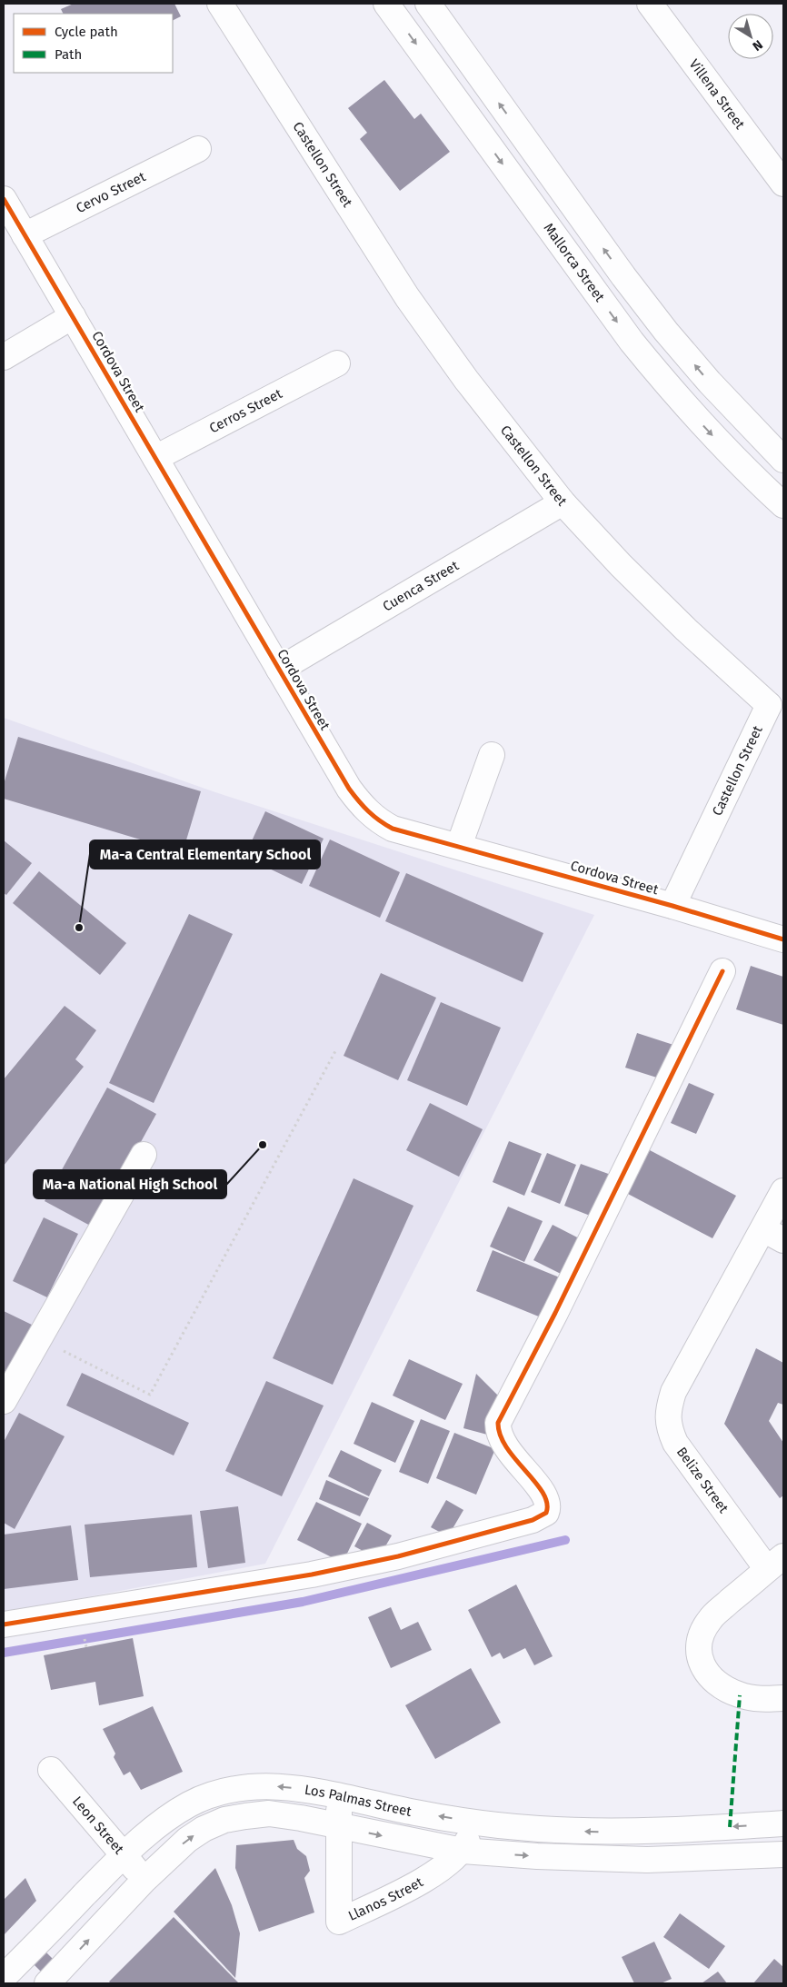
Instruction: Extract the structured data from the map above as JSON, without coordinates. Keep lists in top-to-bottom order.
{
  "streets": {
    "street": [
      "Villena Street",
      "Castellon Street",
      "Cervo Street",
      "Mallorca Street",
      "Cordova Street",
      "Cerros Street",
      "Cuenca Street",
      "Belize Street",
      "Los Palmas Street",
      "Leon Street",
      "Llanos Street"
    ]
  },
  "crossings": [
    ["Castellon Street", "Cordova Street"],
    ["Castellon Street", "Cuenca Street"],
    ["Cervo Street", "Cordova Street"],
    ["Cordova Street", "Cerros Street"],
    ["Cordova Street", "Cuenca Street"],
    ["Los Palmas Street", "Leon Street"],
    ["Los Palmas Street", "Llanos Street"]
  ],
  "places": ["Ma-a Central Elementary School", "Ma-a National High School"],
  "legend": ["Cycle path", "Path"],
  "north": "bottom right"
}
